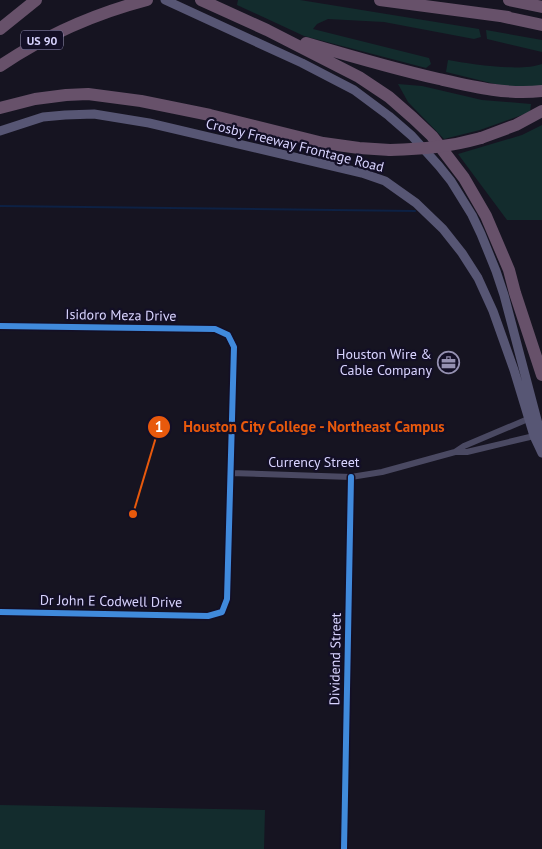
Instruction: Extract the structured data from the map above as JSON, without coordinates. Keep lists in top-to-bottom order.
{
  "streets": {
    "highway": ["US 90"],
    "main road": ["Crosby Freeway Frontage Road"],
    "street": [
      "Isidoro Meza Drive",
      "Currency Street",
      "Dr John E Codwell Drive",
      "Dividend Street"
    ]
  },
  "crossings": [
    ["Crosby Freeway Frontage Road", "Currency Street"],
    ["Isidoro Meza Drive", "Currency Street"],
    ["Isidoro Meza Drive", "Dr John E Codwell Drive"],
    ["Currency Street", "Dr John E Codwell Drive"],
    ["Currency Street", "Dividend Street"]
  ],
  "places": {
    "office": ["Houston Wire & Cable Company"],
    "other": ["Houston City College - Northeast Campus"]
  }
}
